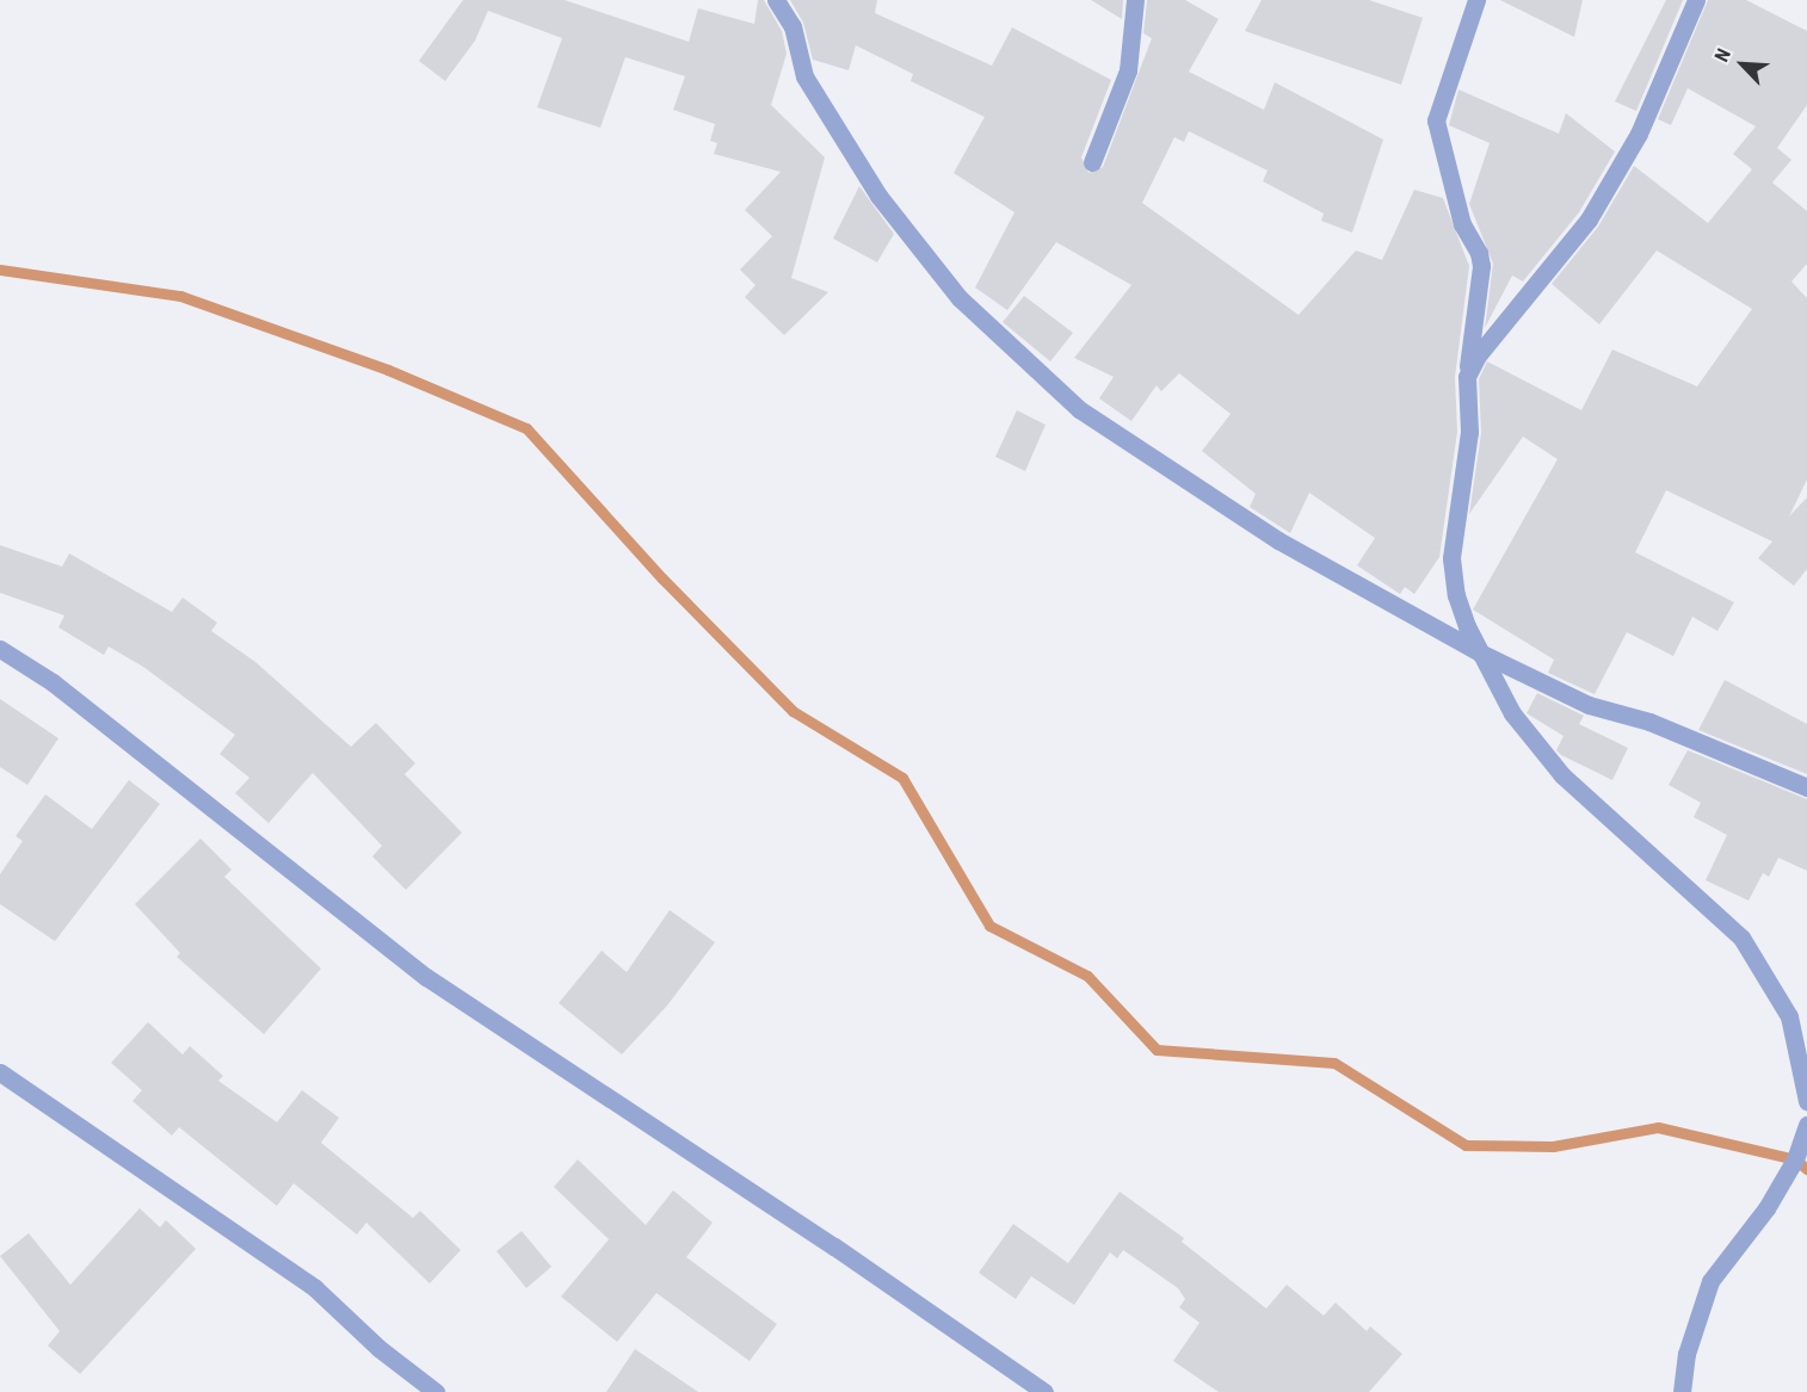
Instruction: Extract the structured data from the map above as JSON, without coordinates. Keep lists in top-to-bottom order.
{
  "north": "top left"
}
